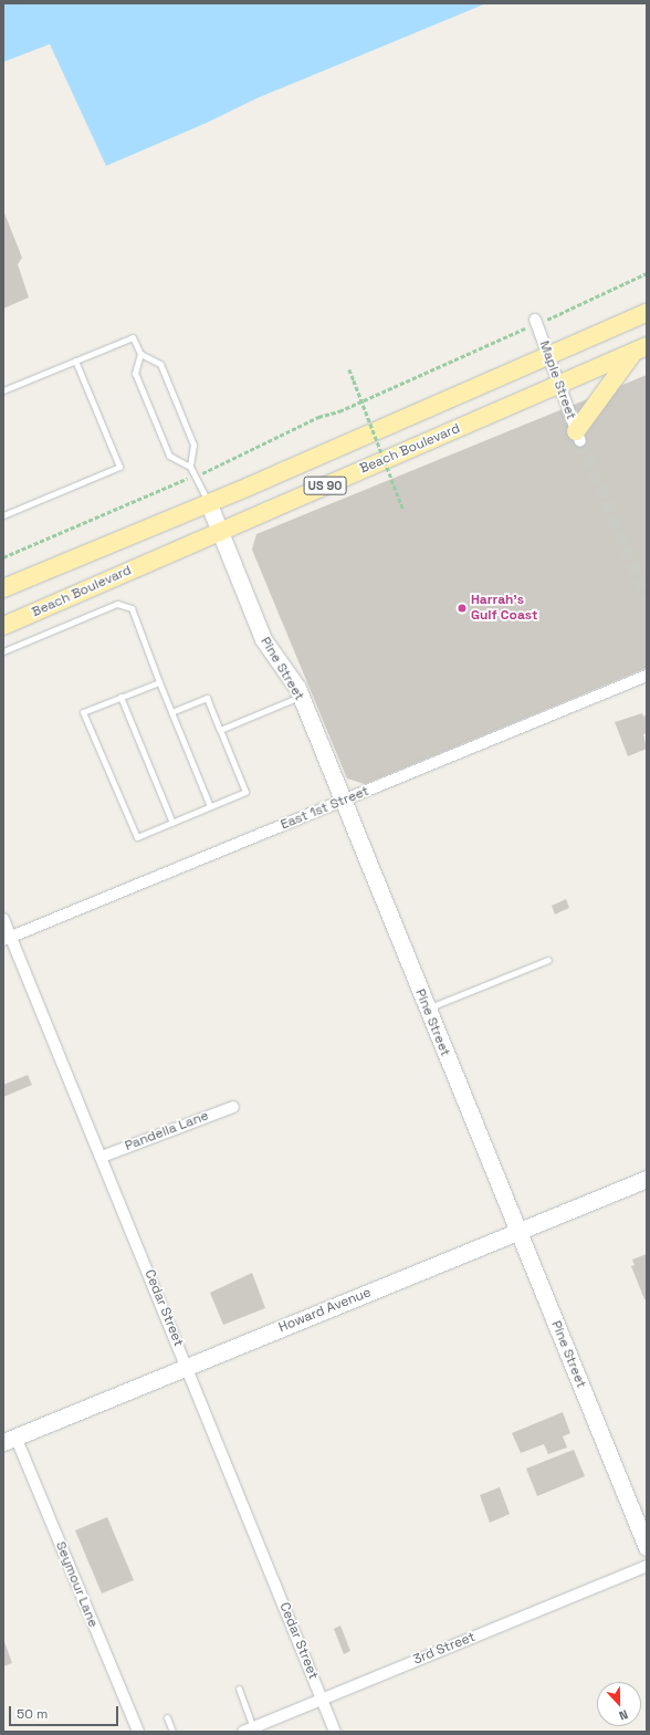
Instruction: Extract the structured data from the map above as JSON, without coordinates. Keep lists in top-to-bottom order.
{
  "streets": {
    "main road": ["Beach Boulevard", "US 90"],
    "street": [
      "Maple Street",
      "Pine Street",
      "East 1st Street",
      "Pandella Lane",
      "Cedar Street",
      "Howard Avenue",
      "Seymour Lane",
      "3rd Street"
    ]
  },
  "crossings": [
    ["Maple Street", "Beach Boulevard"],
    ["Maple Street", "US 90"],
    ["Beach Boulevard", "Pine Street"],
    ["US 90", "Pine Street"],
    ["Pine Street", "East 1st Street"],
    ["Pine Street", "Howard Avenue"],
    ["East 1st Street", "Cedar Street"],
    ["Pandella Lane", "Cedar Street"],
    ["Cedar Street", "Howard Avenue"],
    ["Cedar Street", "3rd Street"],
    ["Howard Avenue", "Seymour Lane"]
  ],
  "places": ["Harrah's Gulf Coast"],
  "scale_bar": "50 m",
  "north": "bottom"
}
